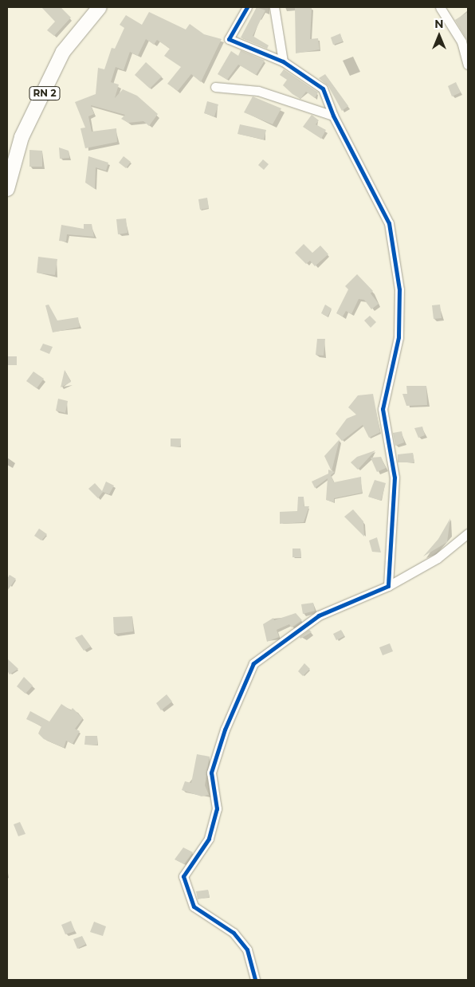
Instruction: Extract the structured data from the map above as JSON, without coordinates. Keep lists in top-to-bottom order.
{
  "streets": {
    "main road": ["RN 2"]
  },
  "north": "top"
}
